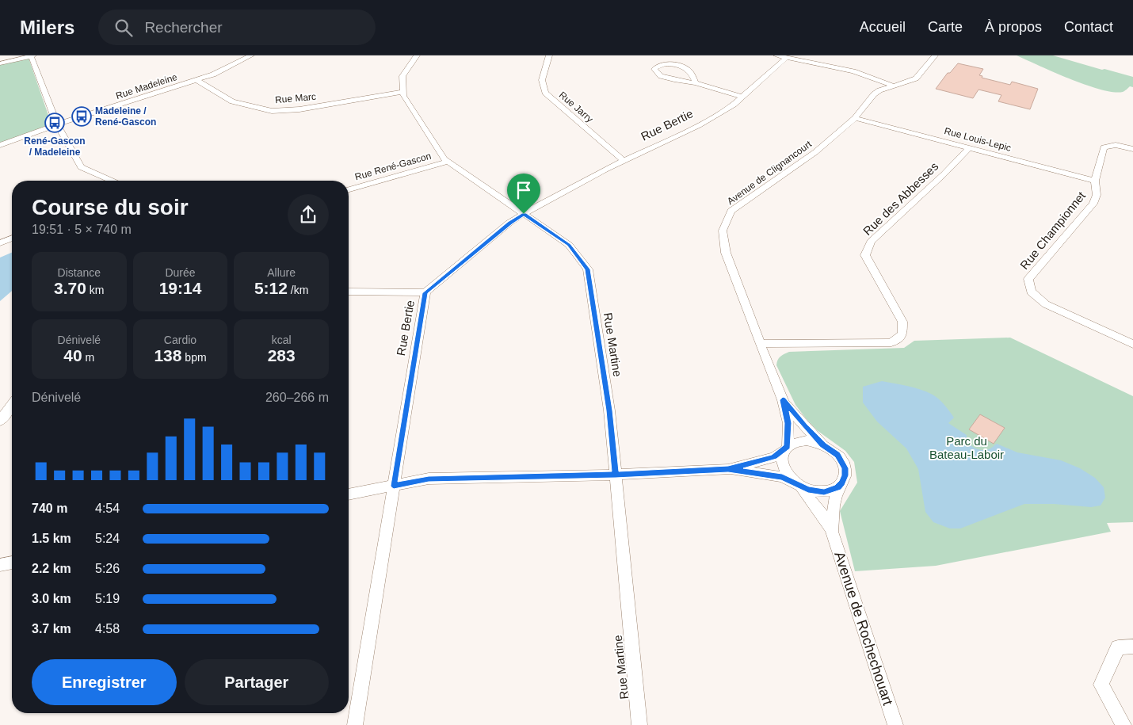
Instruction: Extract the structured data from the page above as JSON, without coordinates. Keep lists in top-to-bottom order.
{
  "streets": {
    "street": [
      "Rue Madeleine",
      "Rue Marc",
      "Rue Jarry",
      "Rue Bertie",
      "Rue Louis-Lepic",
      "Rue René-Gascon",
      "Avenue de Clignancourt",
      "Rue des Abbesses",
      "Rue Championnet",
      "Rue Martine",
      "Avenue de Rochechouart"
    ]
  },
  "crossings": [
    ["Rue Madeleine", "Rue Marc"],
    ["Rue Marc", "Rue Martine"],
    ["Rue Jarry", "Rue Bertie"],
    ["Rue Bertie", "Rue Martine"],
    ["Rue Bertie", "Avenue de Rochechouart"],
    ["Rue Louis-Lepic", "Avenue de Clignancourt"],
    ["Rue Louis-Lepic", "Rue des Abbesses"],
    ["Rue Louis-Lepic", "Rue Championnet"],
    ["Rue René-Gascon", "Rue Martine"],
    ["Avenue de Clignancourt", "Rue des Abbesses"],
    ["Rue Martine", "Avenue de Rochechouart"]
  ],
  "parks": ["Parc du Bateau-Laboir"],
  "places": {
    "bus stop": ["Madeleine / René-Gascon", "René-Gascon / Madeleine"]
  },
  "page": {
    "header": "Milers",
    "search": "Rechercher",
    "nav": [
      "Accueil",
      "Carte",
      "À propos",
      "Contact"
    ],
    "heading": ["Course du soir", "19:51 · 5 × 740 m"],
    "stats": [
      ["Distance", "3.70 km"],
      ["Durée", "19:14"],
      ["Allure", "5:12 /km"],
      ["Dénivelé", "40 m"],
      ["Cardio", "138 bpm"],
      ["kcal", "283"]
    ],
    "chart": ["Dénivelé", "260–266 m"],
    "list": [
      {
        "name": "740 m",
        "note": "4:54"
      },
      {
        "name": "1.5 km",
        "note": "5:24"
      },
      {
        "name": "2.2 km",
        "note": "5:26"
      },
      {
        "name": "3.0 km",
        "note": "5:19"
      },
      {
        "name": "3.7 km",
        "note": "4:58"
      }
    ],
    "buttons": ["Enregistrer", "Partager"]
  }
}
